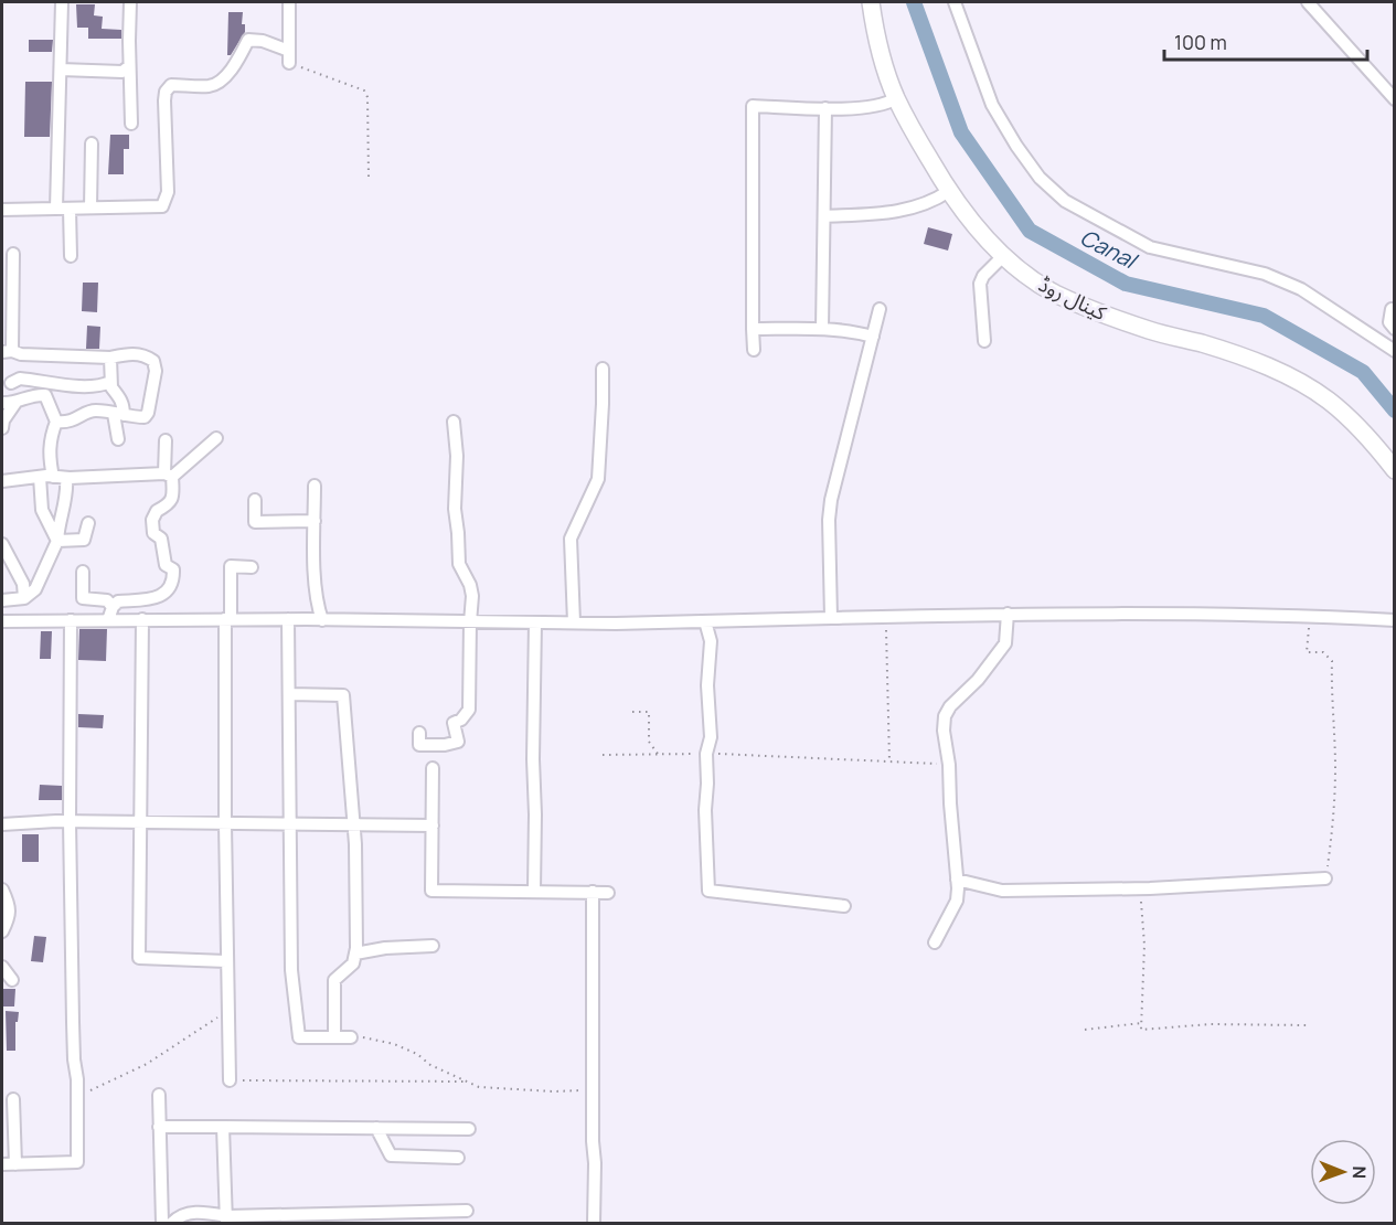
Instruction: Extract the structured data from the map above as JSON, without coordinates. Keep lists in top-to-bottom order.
{
  "streets": {
    "street": ["کینال روڈ"]
  },
  "water": ["Canal"],
  "scale_bar": "100 m",
  "north": "right"
}
